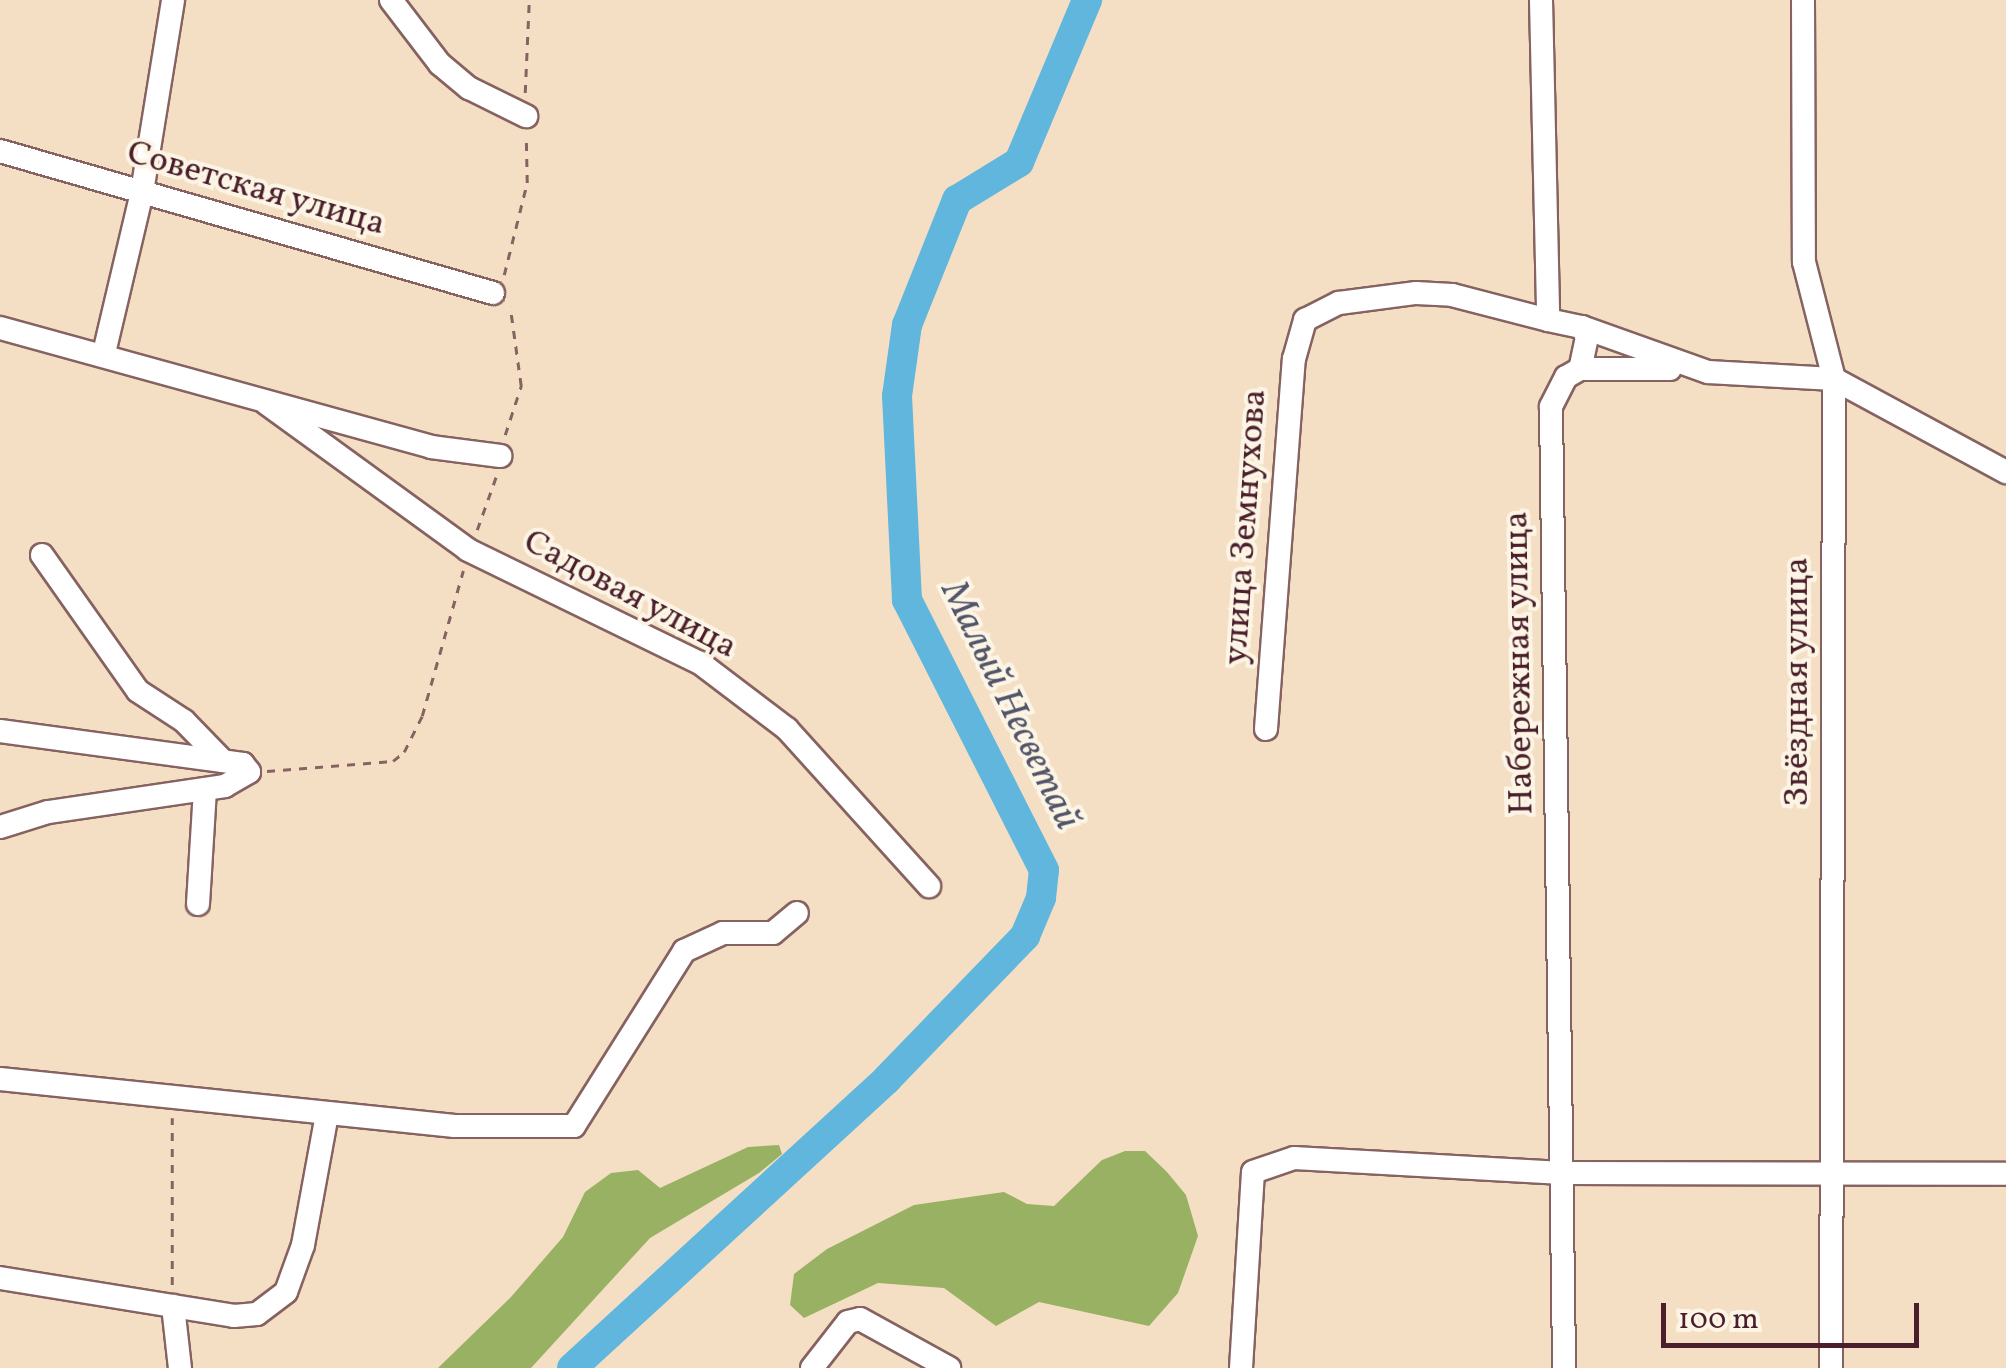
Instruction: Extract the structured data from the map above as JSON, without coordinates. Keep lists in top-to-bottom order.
{
  "streets": {
    "street": [
      "Советская улица",
      "улица Земнухова",
      "Садовая улица",
      "Набережная улица",
      "Звёздная улица"
    ]
  },
  "water": ["Малый Несветай"],
  "scale_bar": "100 m"
}
